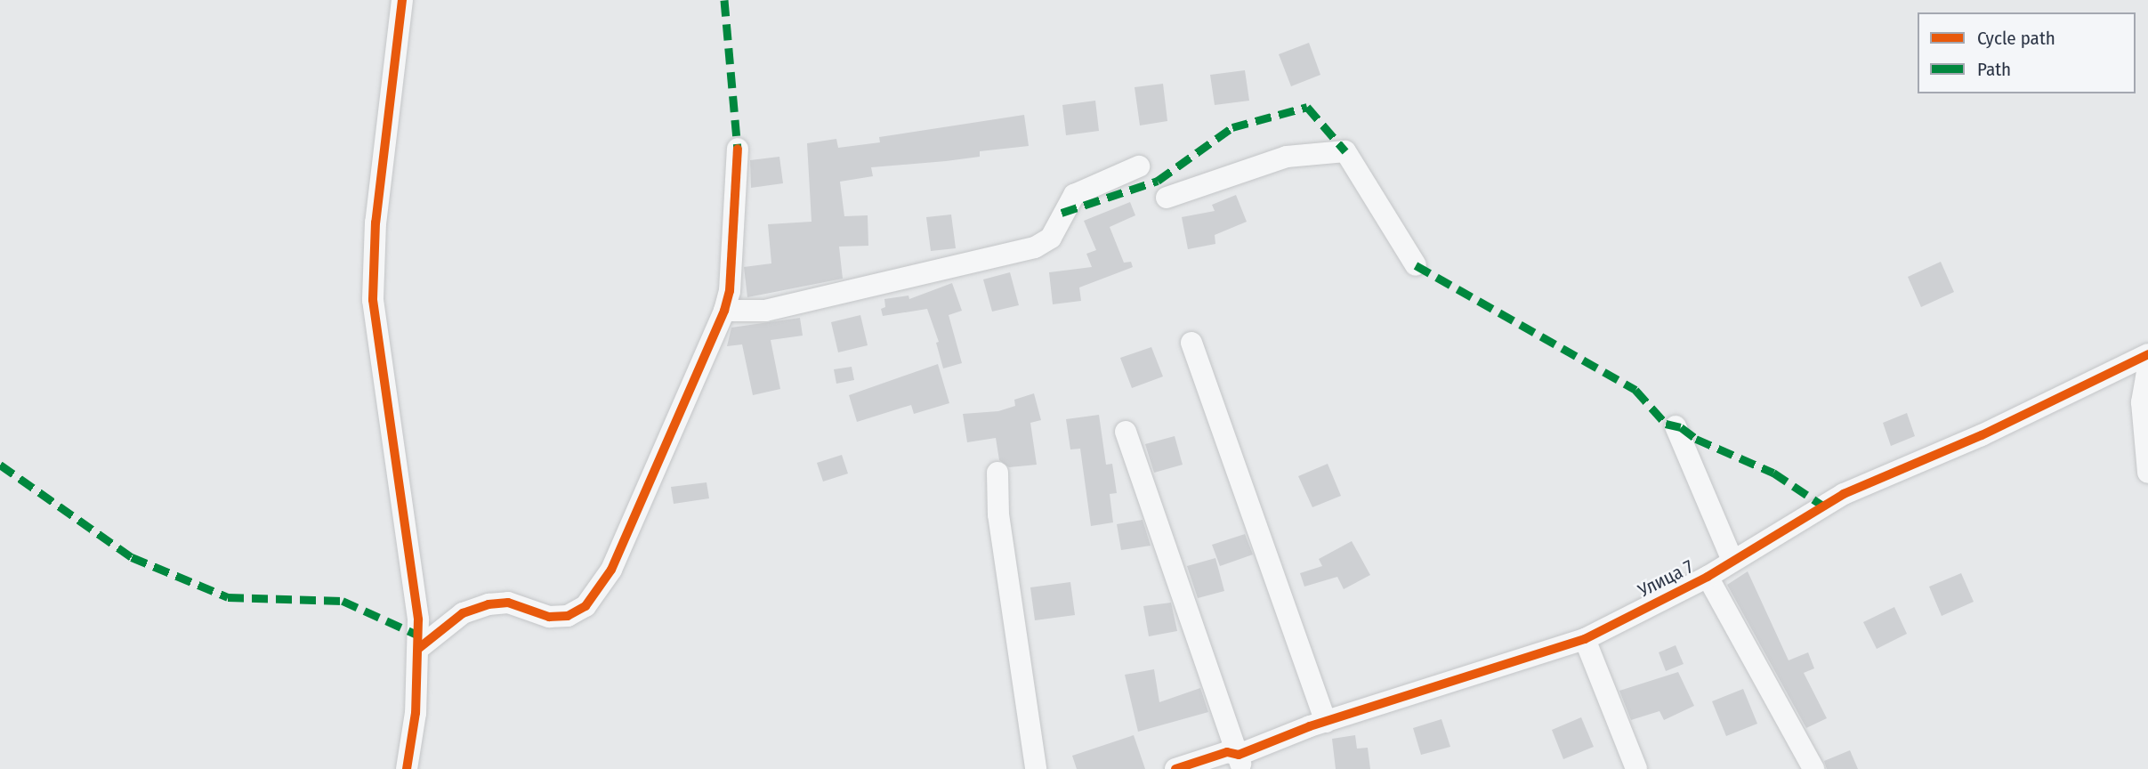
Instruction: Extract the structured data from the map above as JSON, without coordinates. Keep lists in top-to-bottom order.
{
  "streets": {
    "street": ["Улица 7"]
  },
  "legend": ["Cycle path", "Path"]
}
